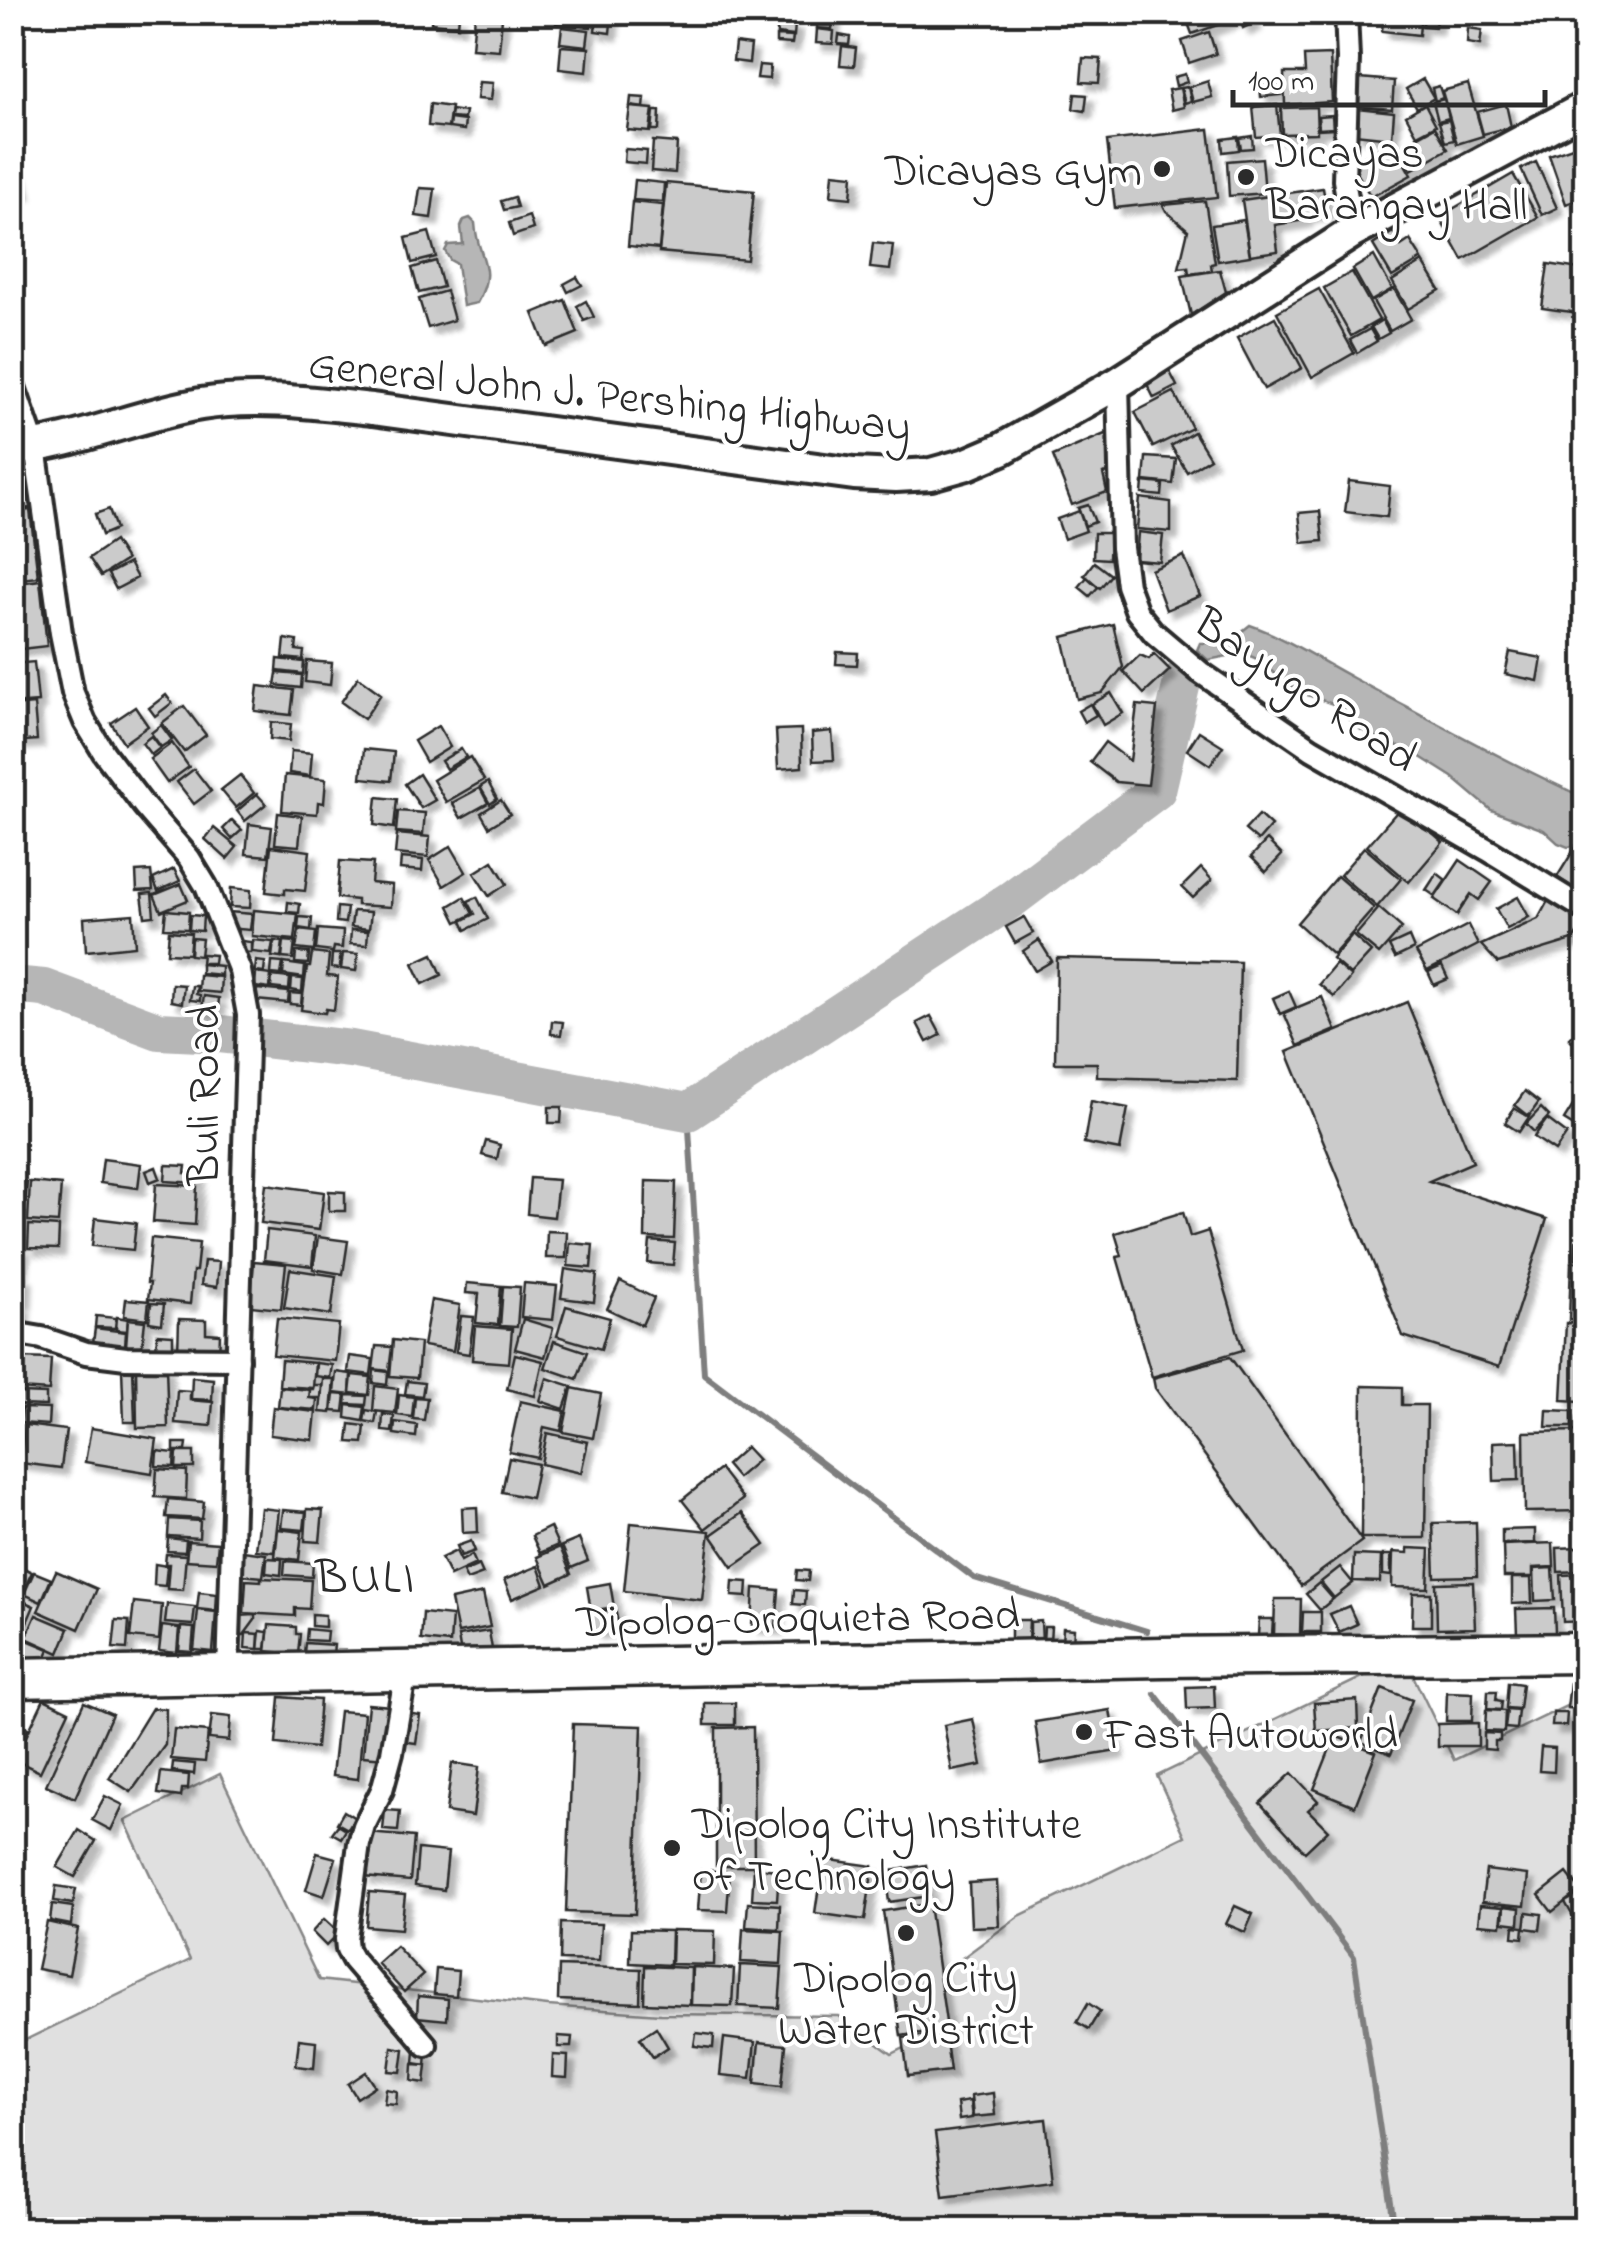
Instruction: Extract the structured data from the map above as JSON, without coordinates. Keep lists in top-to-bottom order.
{
  "streets": {
    "highway": ["Dipolog-Oroquieta Road"],
    "main road": ["General John J. Pershing Highway"],
    "street": ["Bayugo Road", "Buli Road"]
  },
  "crossings": [
    ["General John J. Pershing Highway", "Bayugo Road"],
    ["General John J. Pershing Highway", "Buli Road"],
    ["Buli Road", "Dipolog-Oroquieta Road"]
  ],
  "districts": ["BULI"],
  "places": [
    "Dicayas Gym",
    "Dicayas Barangay Hall",
    "Fast Autoworld",
    "Dipolog City Institute of Technology",
    "Dipolog City Water District"
  ],
  "scale_bar": "100 m"
}
